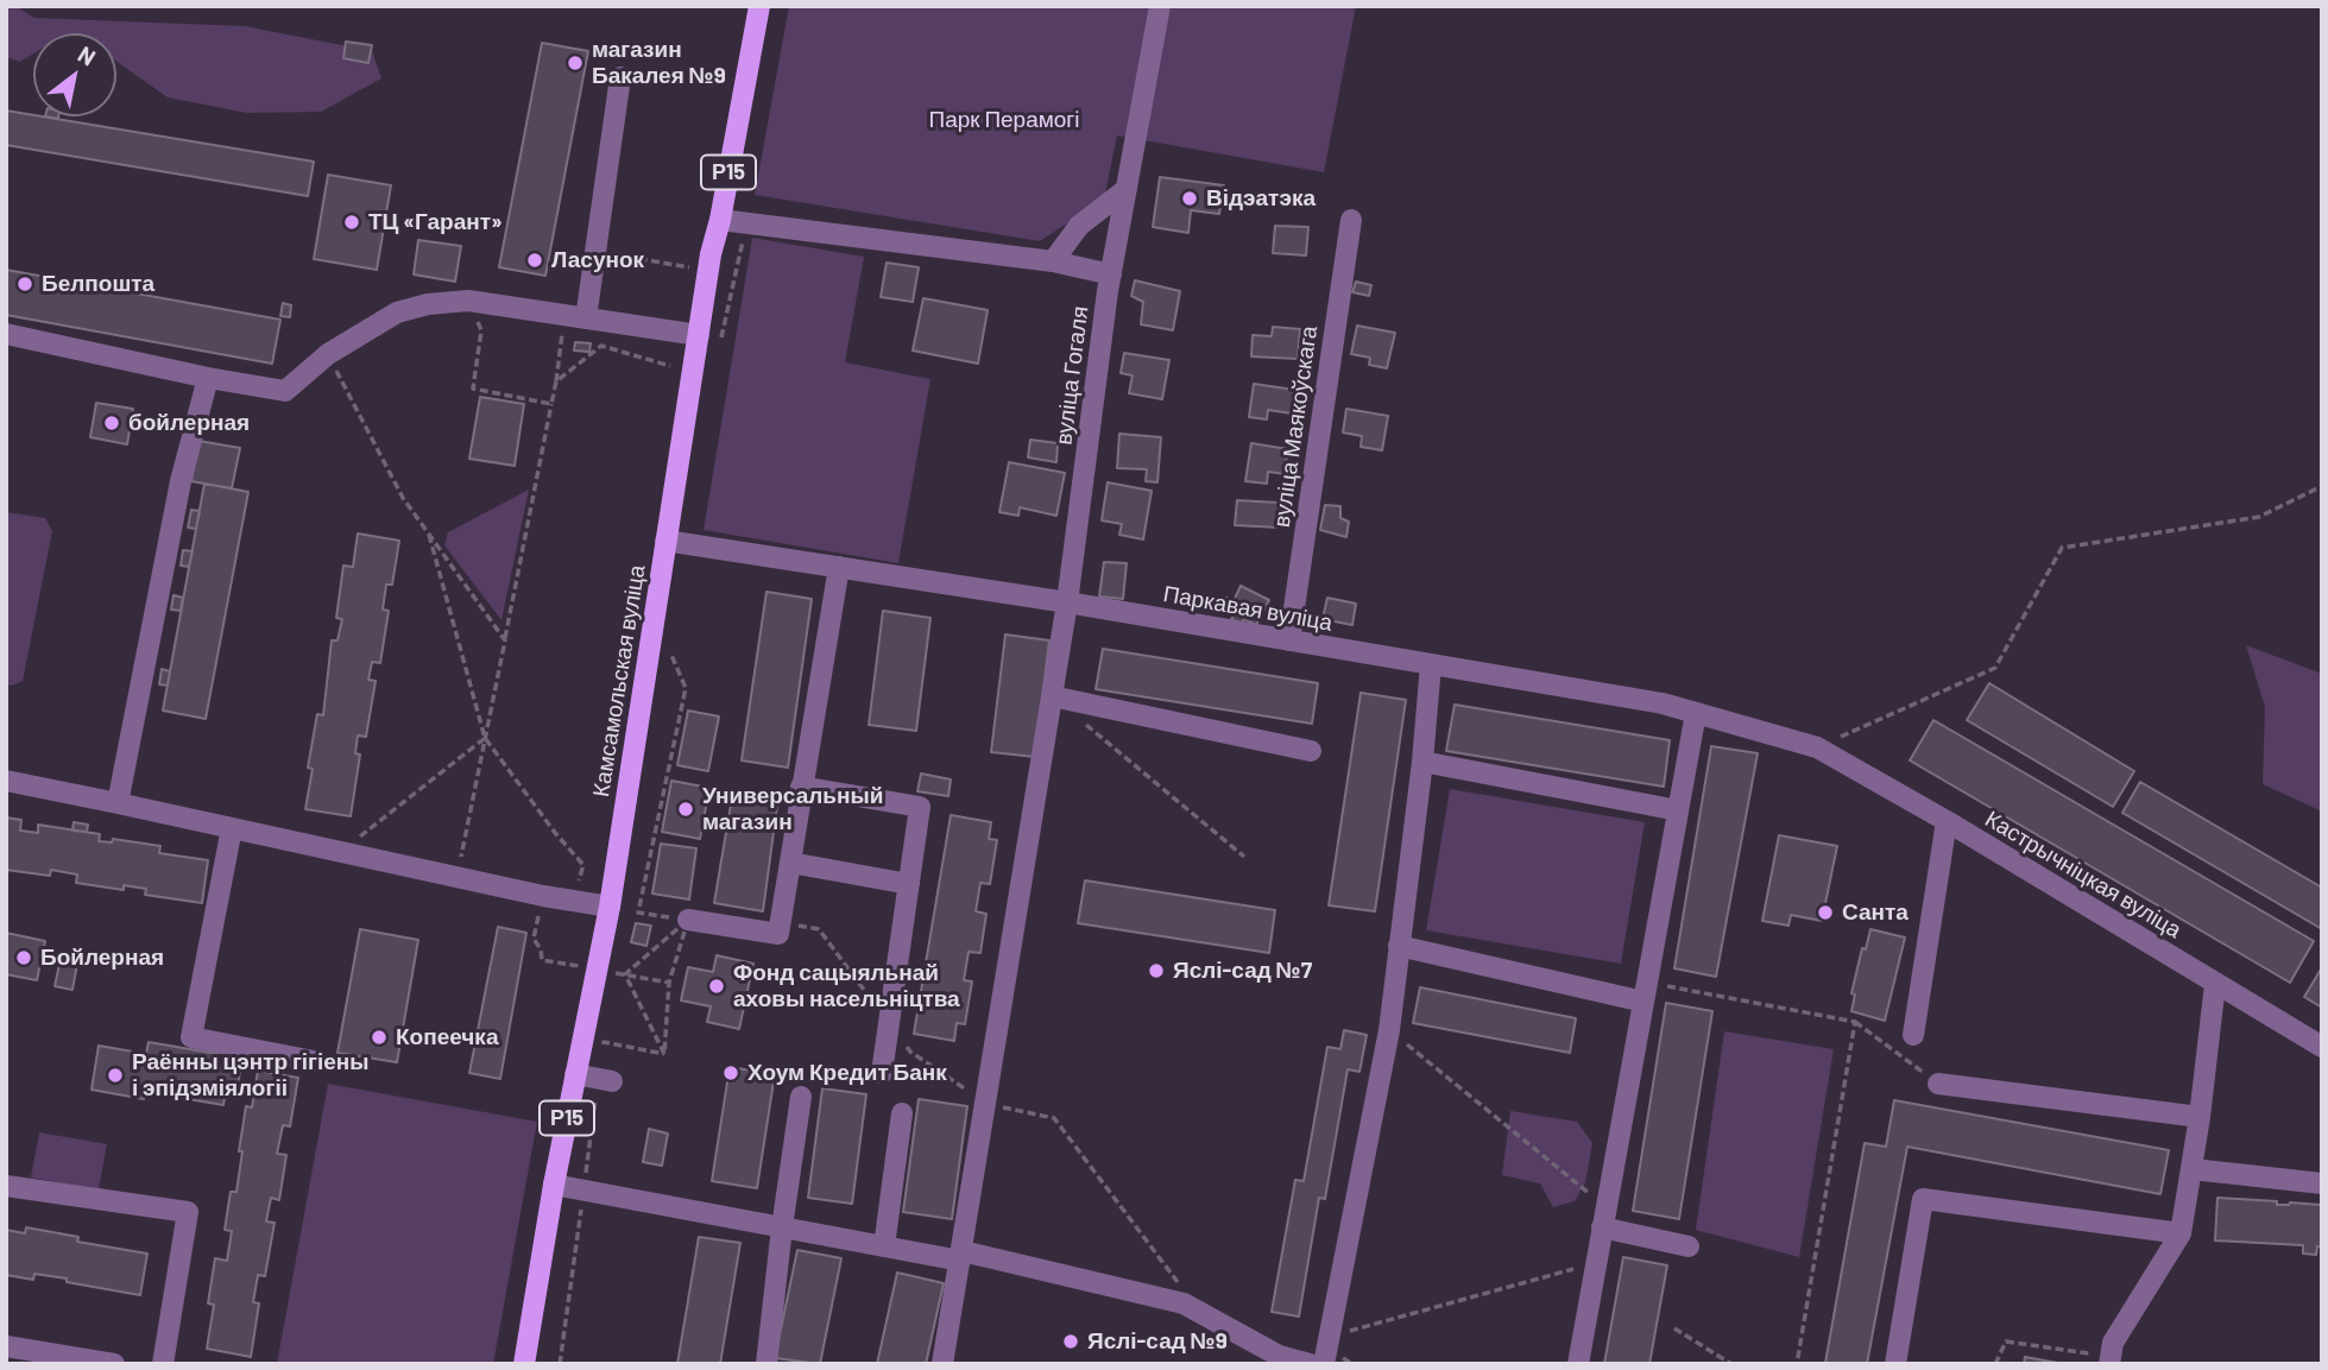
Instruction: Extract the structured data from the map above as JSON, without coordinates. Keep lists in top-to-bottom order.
{
  "streets": {
    "main road": ["Р15", "Камсамольская вуліца"],
    "street": [
      "вуліца Гогаля",
      "вуліца Маякоўскага",
      "Паркавая вуліца",
      "Кастрычніцкая вуліца"
    ]
  },
  "crossings": [
    ["вуліца Гогаля", "Паркавая вуліца"],
    ["вуліца Маякоўскага", "Паркавая вуліца"],
    ["Паркавая вуліца", "Камсамольская вуліца"],
    ["Паркавая вуліца", "Кастрычніцкая вуліца"]
  ],
  "parks": ["Парк Перамогі"],
  "places": [
    "магазин Бакалея №9",
    "Відэатэка",
    "ТЦ «Гарант»",
    "Ласунок",
    "Белпошта",
    "бойлерная",
    "Универсальный магазин",
    "Санта",
    "Бойлерная",
    "Яслі-сад №7",
    "Фонд сацыяльнай аховы насельніцтва",
    "Копеечка",
    "Хоум Кредит Банк",
    "Раённы цэнтр гігіены і эпідэміялогіі",
    "Яслі-сад №9"
  ],
  "north": "top right"
}
